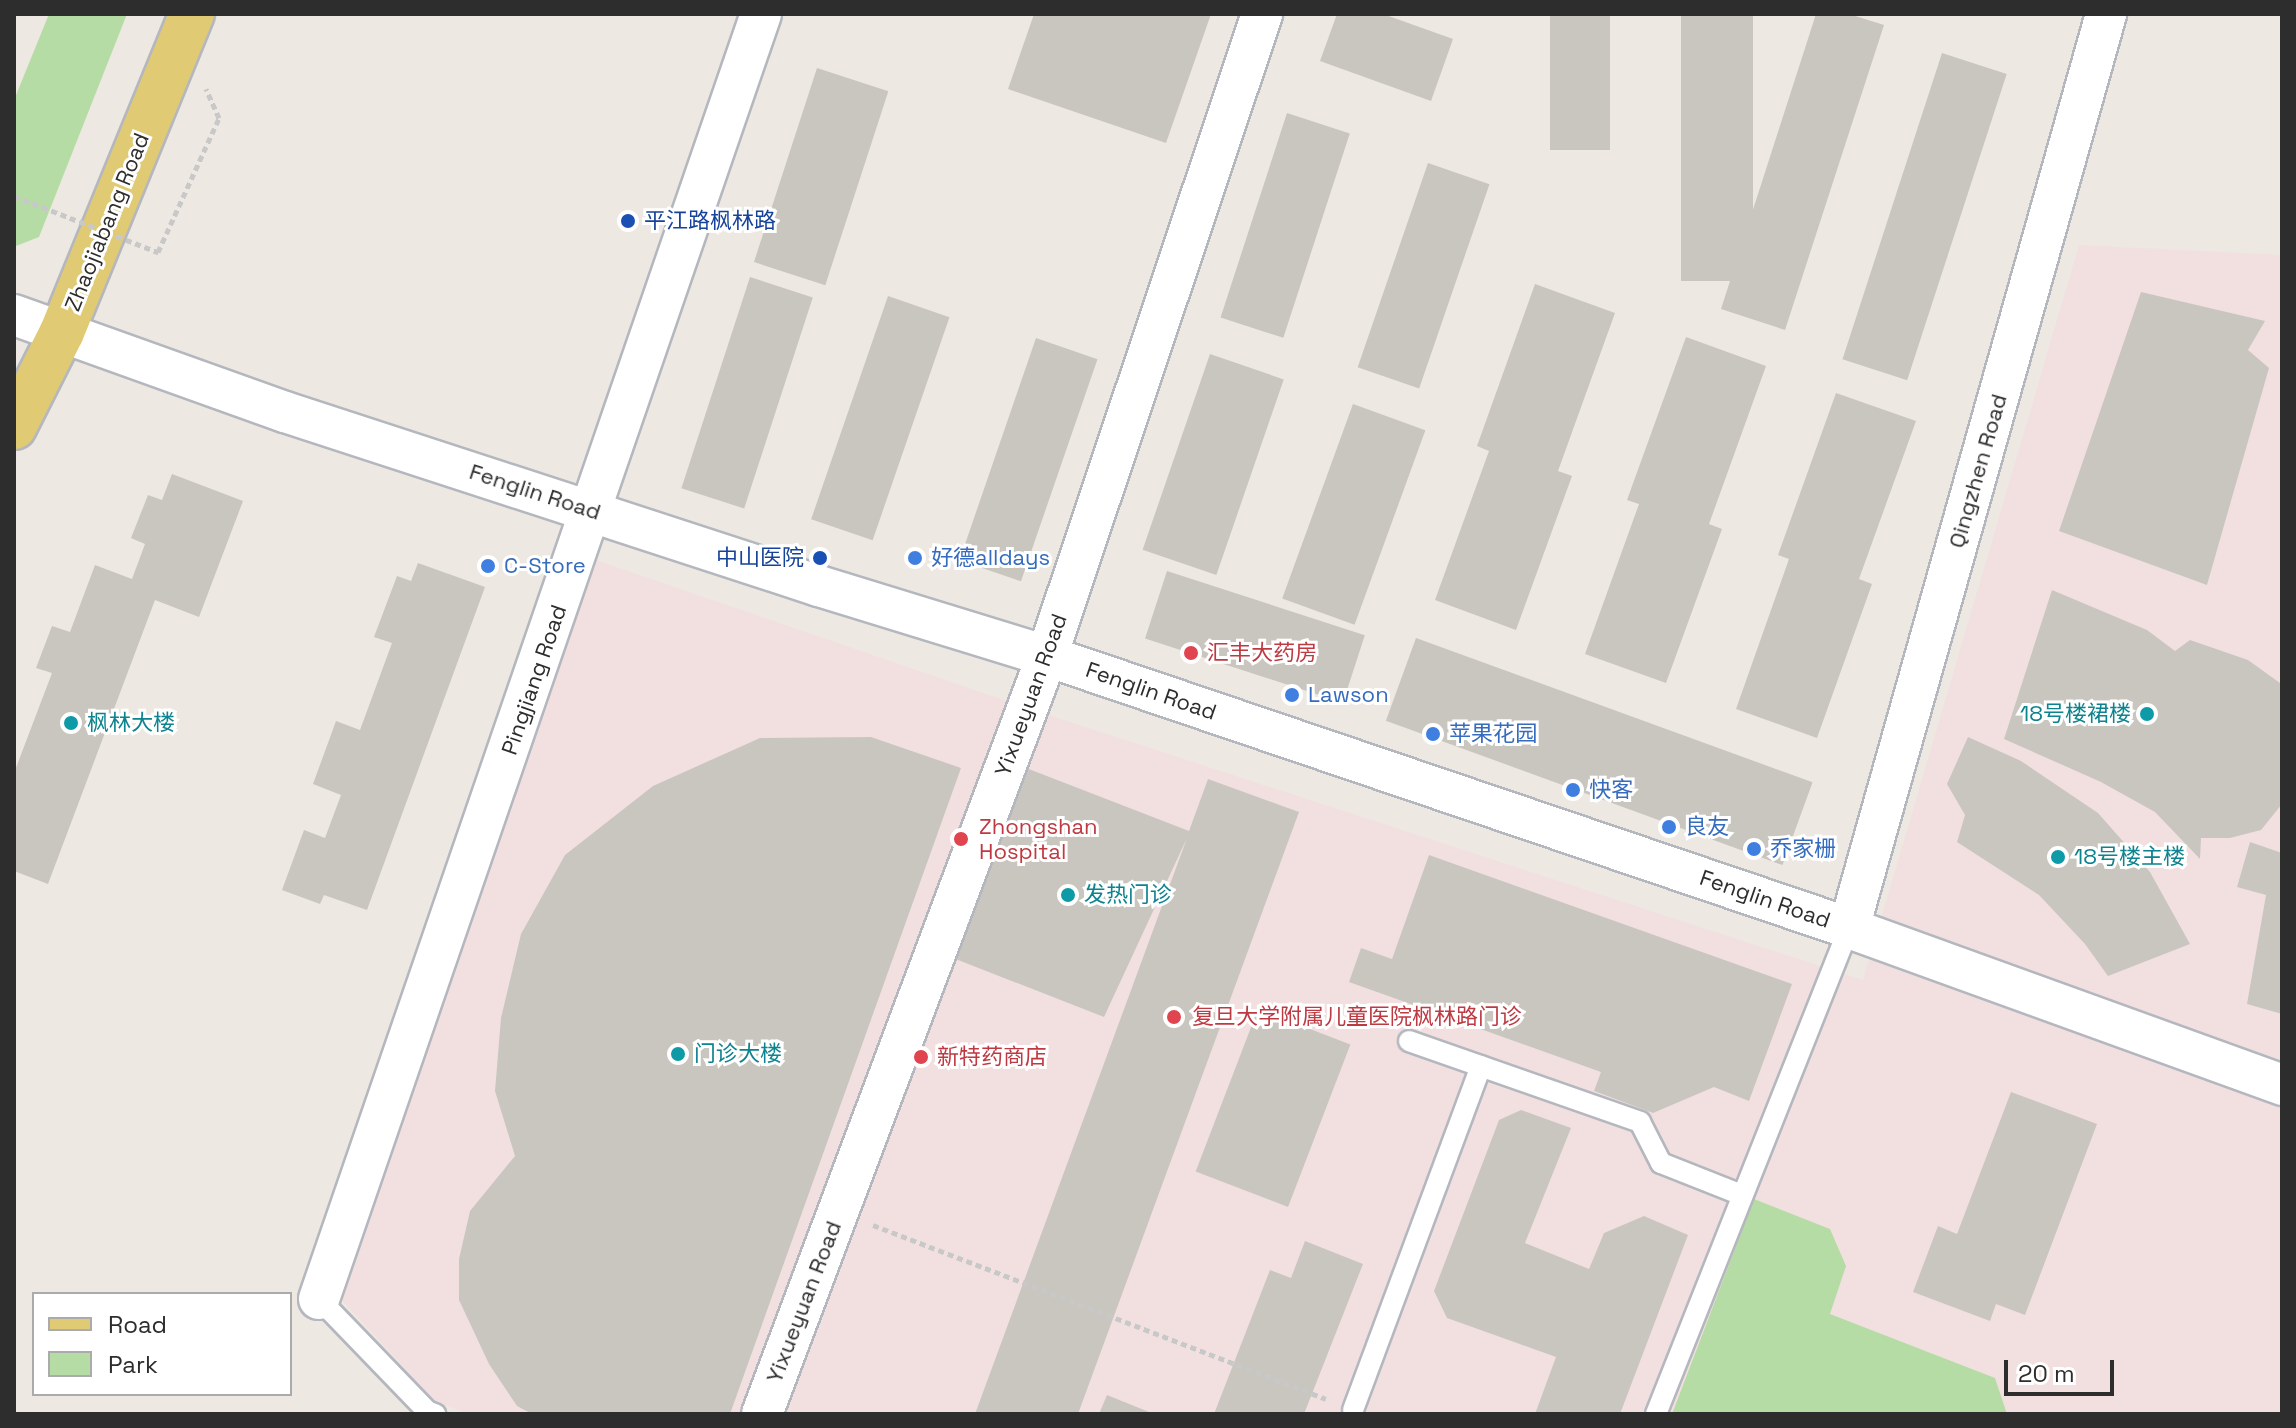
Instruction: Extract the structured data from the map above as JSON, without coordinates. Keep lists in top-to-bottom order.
{
  "streets": {
    "main road": ["Zhaojiabang Road"],
    "street": [
      "Qingzhen Road",
      "Fenglin Road",
      "Pingjiang Road",
      "Yixueyuan Road"
    ]
  },
  "crossings": [
    ["Zhaojiabang Road", "Fenglin Road"],
    ["Qingzhen Road", "Fenglin Road"],
    ["Fenglin Road", "Pingjiang Road"],
    ["Fenglin Road", "Yixueyuan Road"]
  ],
  "places": [
    "平江路枫林路",
    "中山医院",
    "好德alldays",
    "C-Store",
    "汇丰大药房",
    "Lawson",
    "18号楼裙楼",
    "枫林大楼",
    "苹果花园",
    "快客",
    "良友",
    "Zhongshan Hospital",
    "乔家栅",
    "18号楼主楼",
    "发热门诊",
    "复旦大学附属儿童医院枫林路门诊",
    "门诊大楼",
    "新特药商店"
  ],
  "legend": ["Road", "Park"],
  "scale_bar": "20 m"
}
